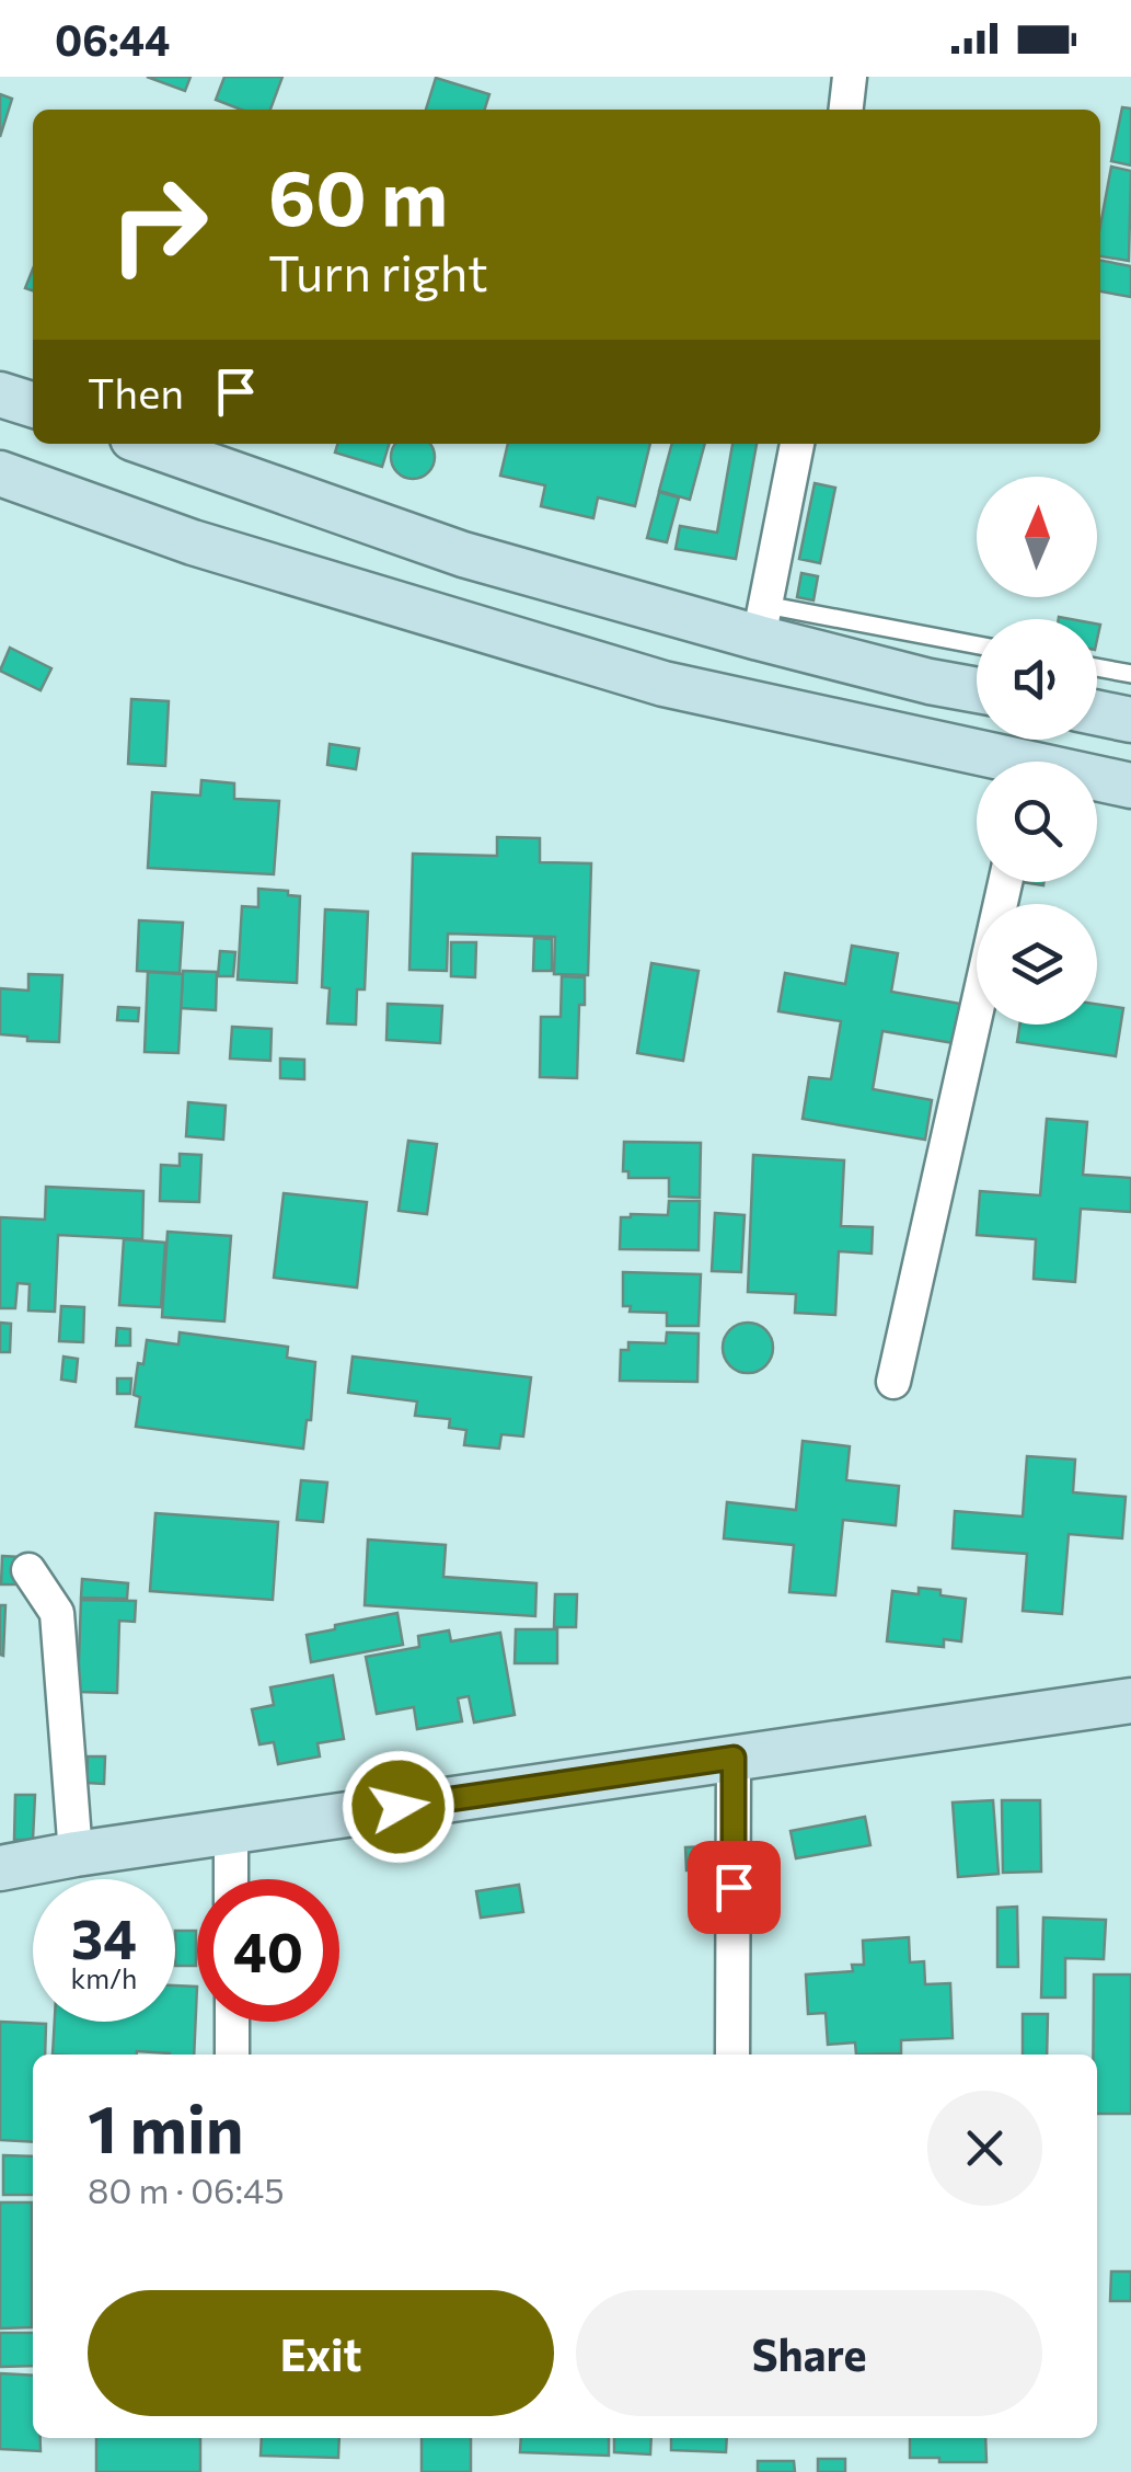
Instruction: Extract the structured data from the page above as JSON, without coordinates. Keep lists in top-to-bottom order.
{
  "north": "top",
  "page": {
    "status": "06:44",
    "turn": ["60 m", "Turn right"],
    "then": "Then",
    "speed": "34 km/h",
    "limit": "40",
    "heading": ["1 min", "80 m · 06:45"],
    "buttons": ["Exit", "Share"]
  }
}
